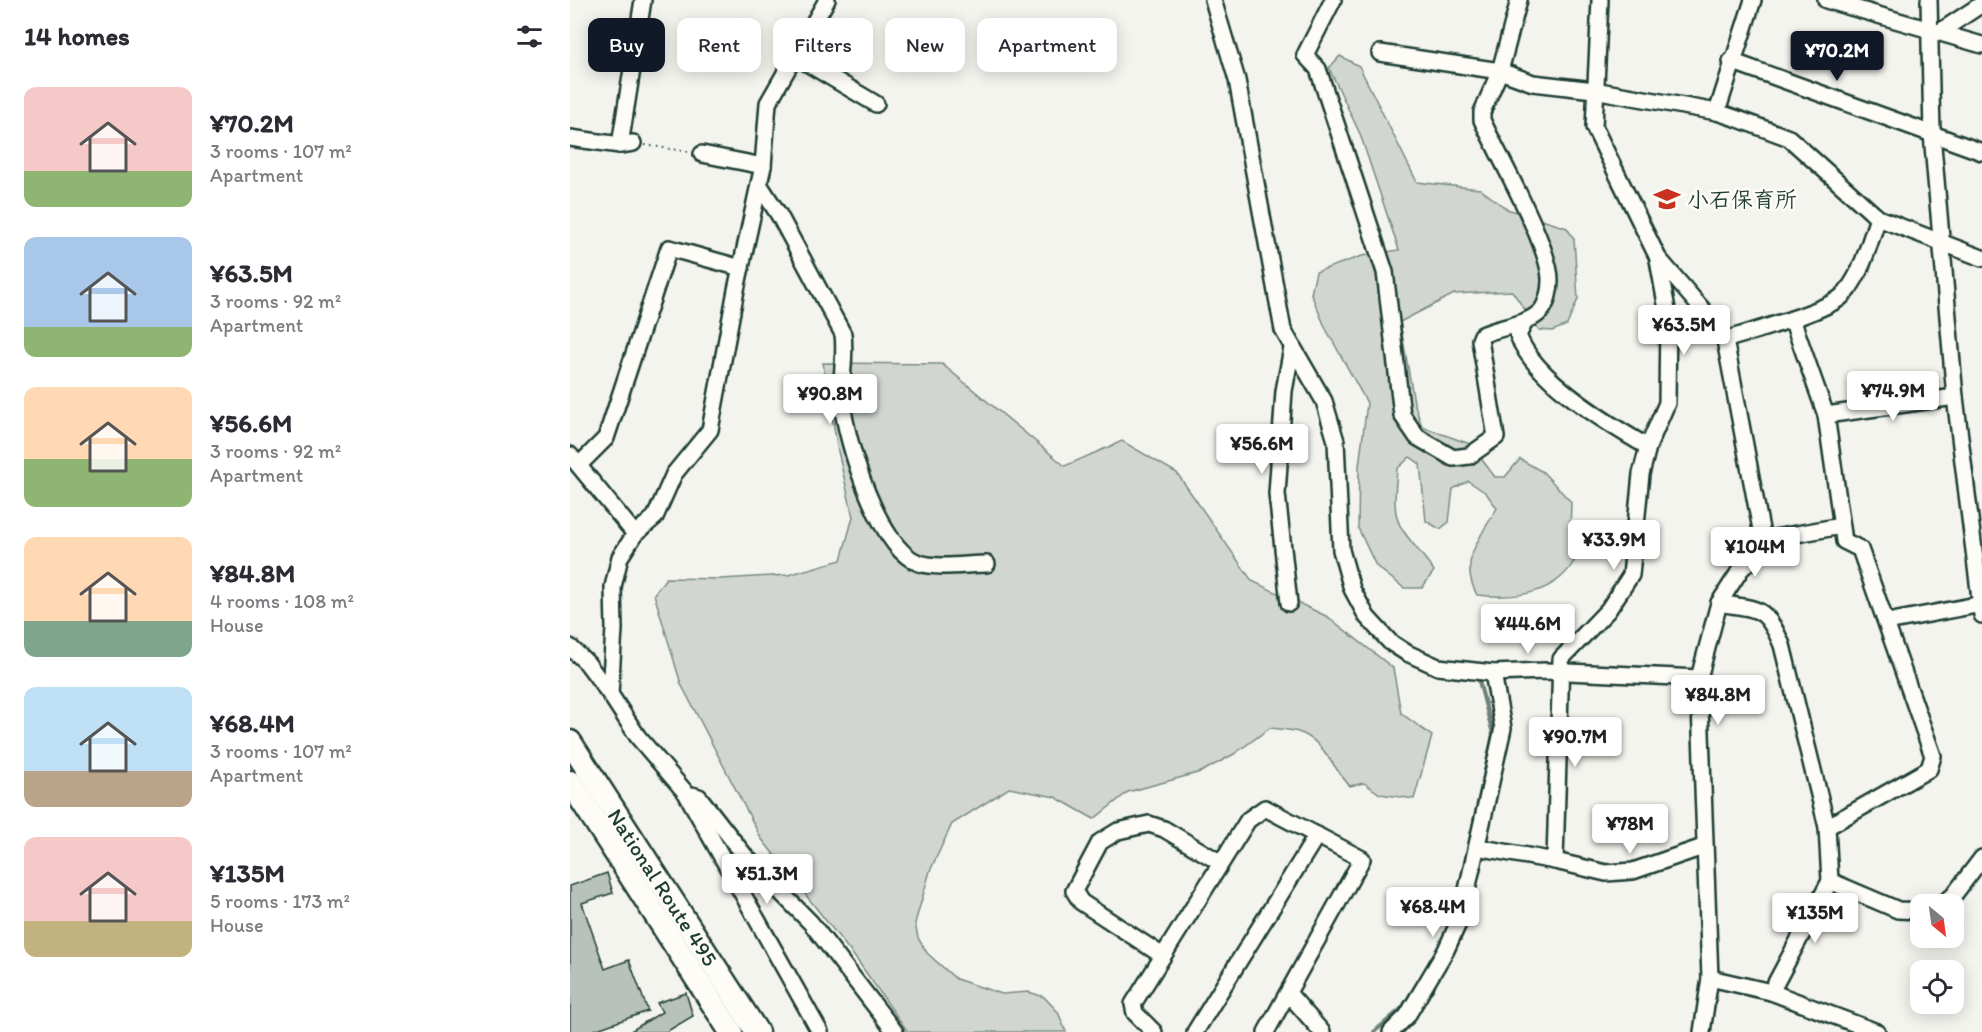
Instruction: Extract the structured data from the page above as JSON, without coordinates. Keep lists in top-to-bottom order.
{
  "streets": {
    "highway": ["National Route 495"]
  },
  "places": {
    "school or university": ["小石保育所"]
  },
  "north": "bottom right",
  "page": {
    "heading": "14 homes",
    "chip": [
      "Buy",
      "Rent",
      "Filters",
      "New",
      "Apartment"
    ],
    "price": [
      "¥70.2M",
      "¥63.5M",
      "¥74.9M",
      "¥90.8M",
      "¥56.6M",
      "¥33.9M",
      "¥104M",
      "¥44.6M",
      "¥84.8M",
      "¥90.7M",
      "¥78M",
      "¥51.3M",
      "¥68.4M",
      "¥135M"
    ],
    "list": [
      {
        "name": "¥70.2M",
        "note": "3 rooms · 107 m² · Apartment"
      },
      {
        "name": "¥63.5M",
        "note": "3 rooms · 92 m² · Apartment"
      },
      {
        "name": "¥56.6M",
        "note": "3 rooms · 92 m² · Apartment"
      },
      {
        "name": "¥84.8M",
        "note": "4 rooms · 108 m² · House"
      },
      {
        "name": "¥68.4M",
        "note": "3 rooms · 107 m² · Apartment"
      },
      {
        "name": "¥135M",
        "note": "5 rooms · 173 m² · House"
      }
    ]
  }
}
